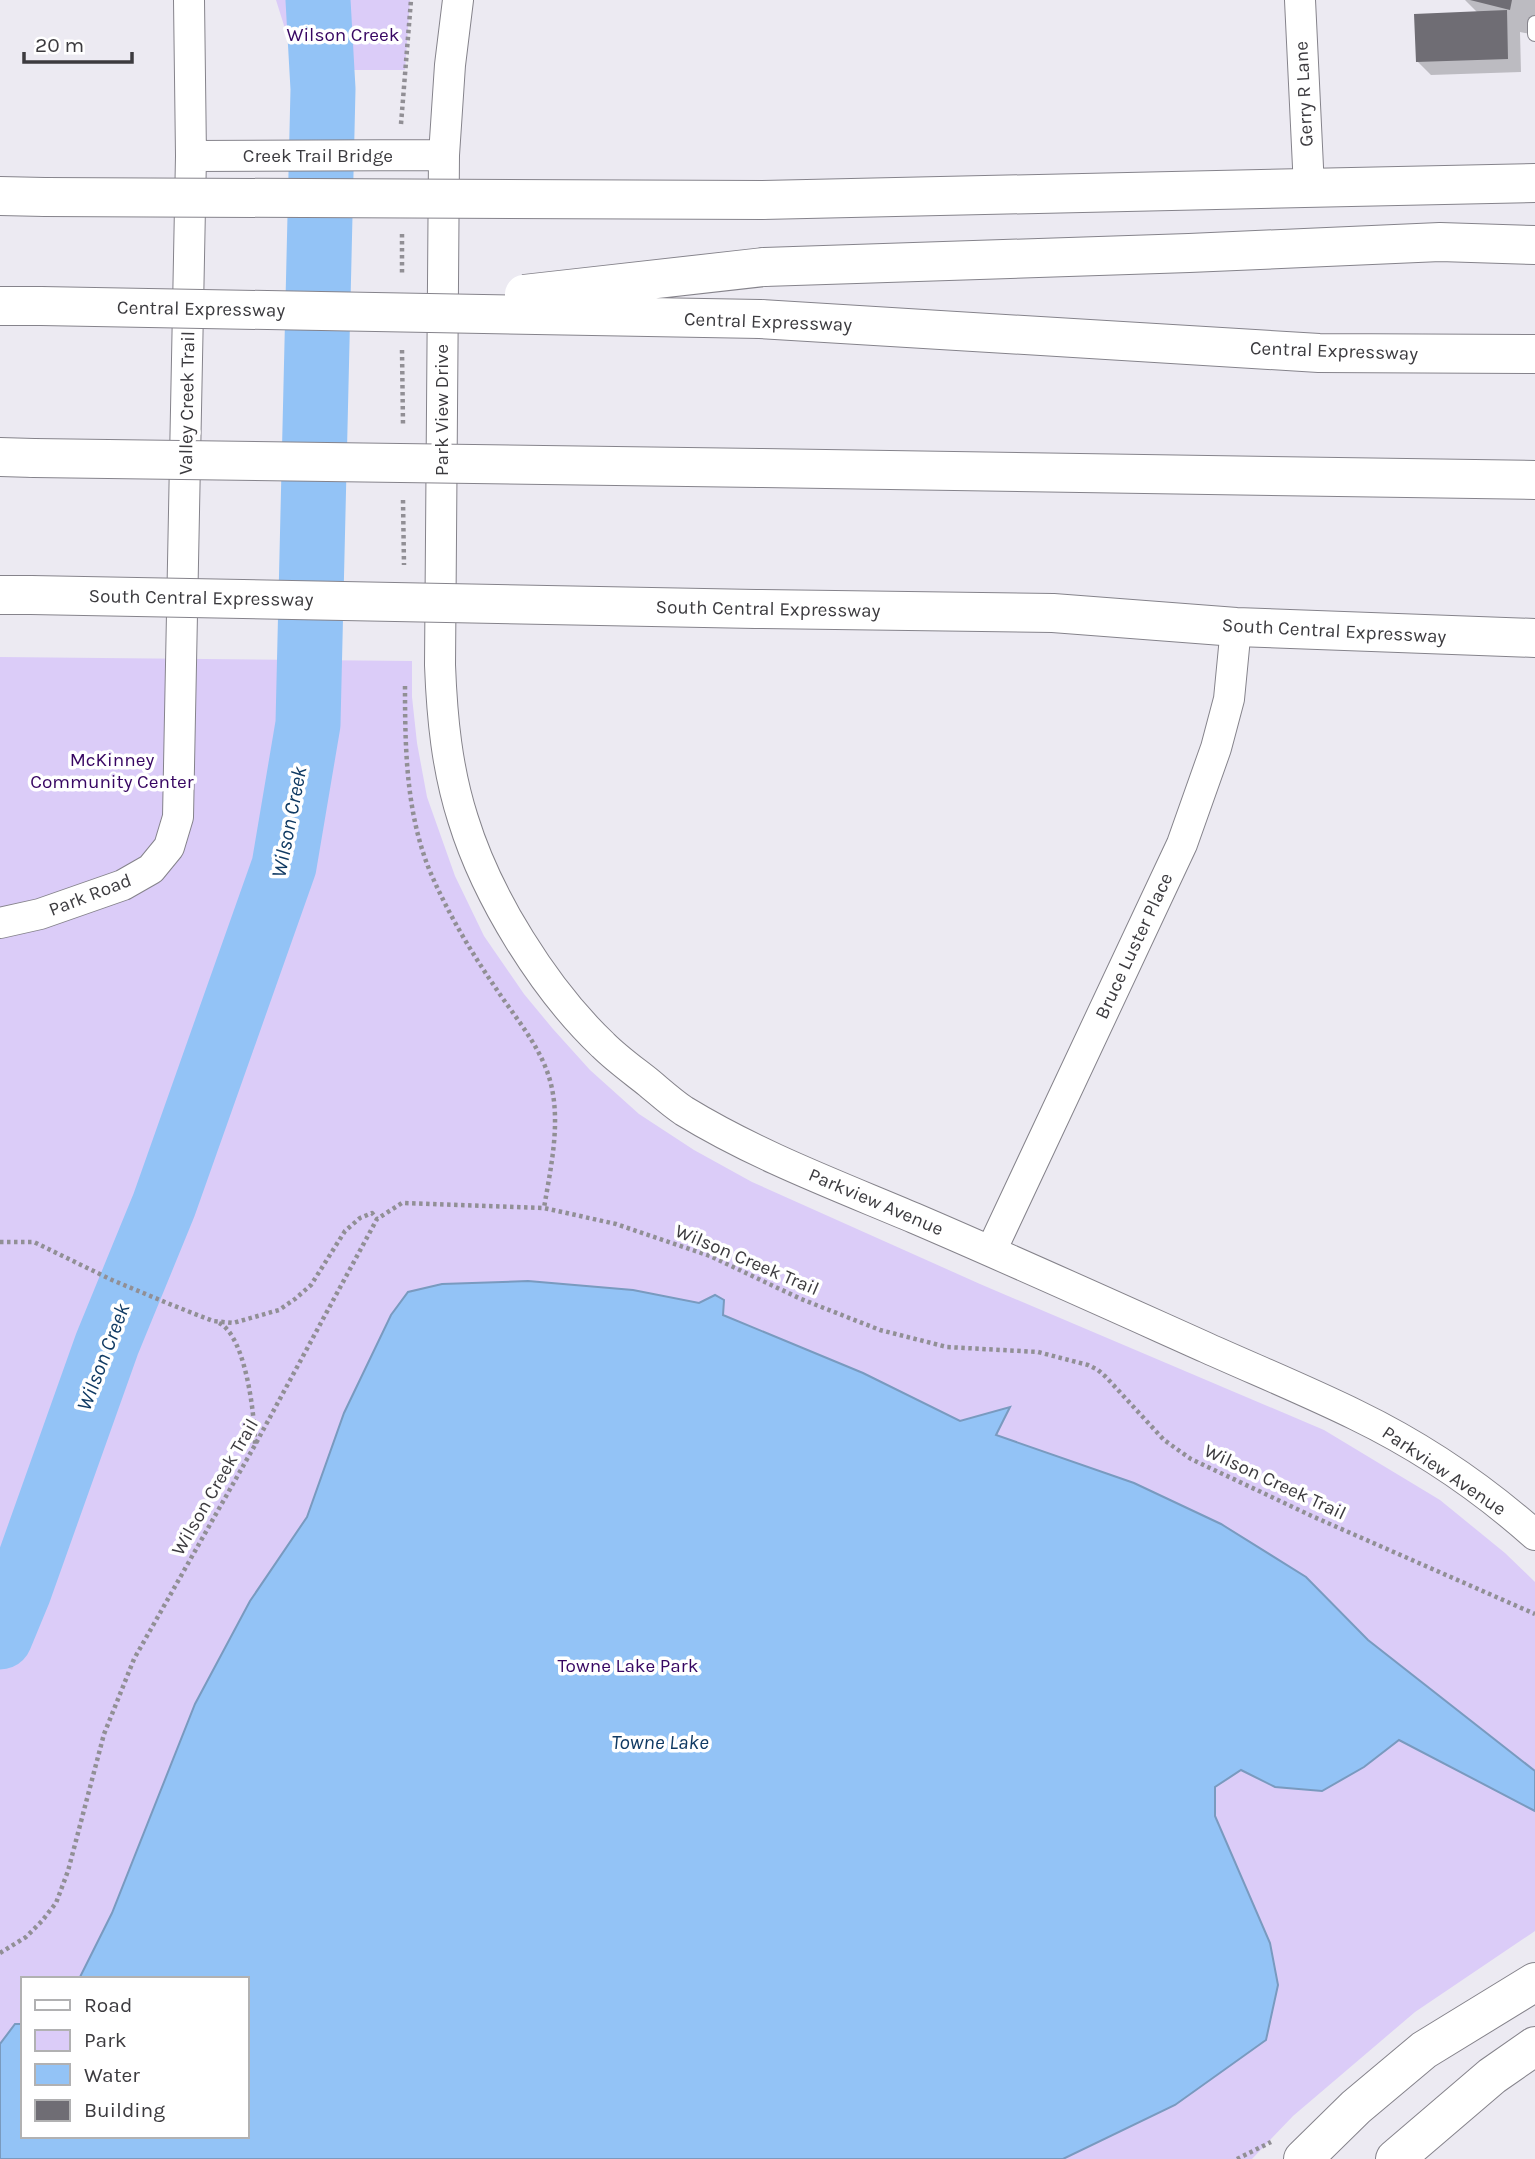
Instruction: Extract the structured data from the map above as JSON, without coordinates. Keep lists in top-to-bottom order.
{
  "streets": {
    "main road": ["Central Expressway", "South Central Expressway"],
    "street": [
      "Gerry R Lane",
      "Creek Trail Bridge",
      "Valley Creek Trail",
      "Park View Drive",
      "Park Road",
      "Bruce Luster Place",
      "Parkview Avenue"
    ],
    "path": ["Wilson Creek Trail"]
  },
  "crossings": [
    ["Creek Trail Bridge", "Valley Creek Trail"],
    ["Creek Trail Bridge", "Park View Drive"],
    ["Valley Creek Trail", "Park Road"],
    ["Park View Drive", "Parkview Avenue"],
    ["South Central Expressway", "Bruce Luster Place"],
    ["Bruce Luster Place", "Parkview Avenue"]
  ],
  "water": ["Wilson Creek", "Towne Lake"],
  "parks": ["Wilson Creek", "McKinney Community Center", "Towne Lake Park"],
  "legend": [
    "Road",
    "Park",
    "Water",
    "Building"
  ],
  "scale_bar": "20 m"
}
